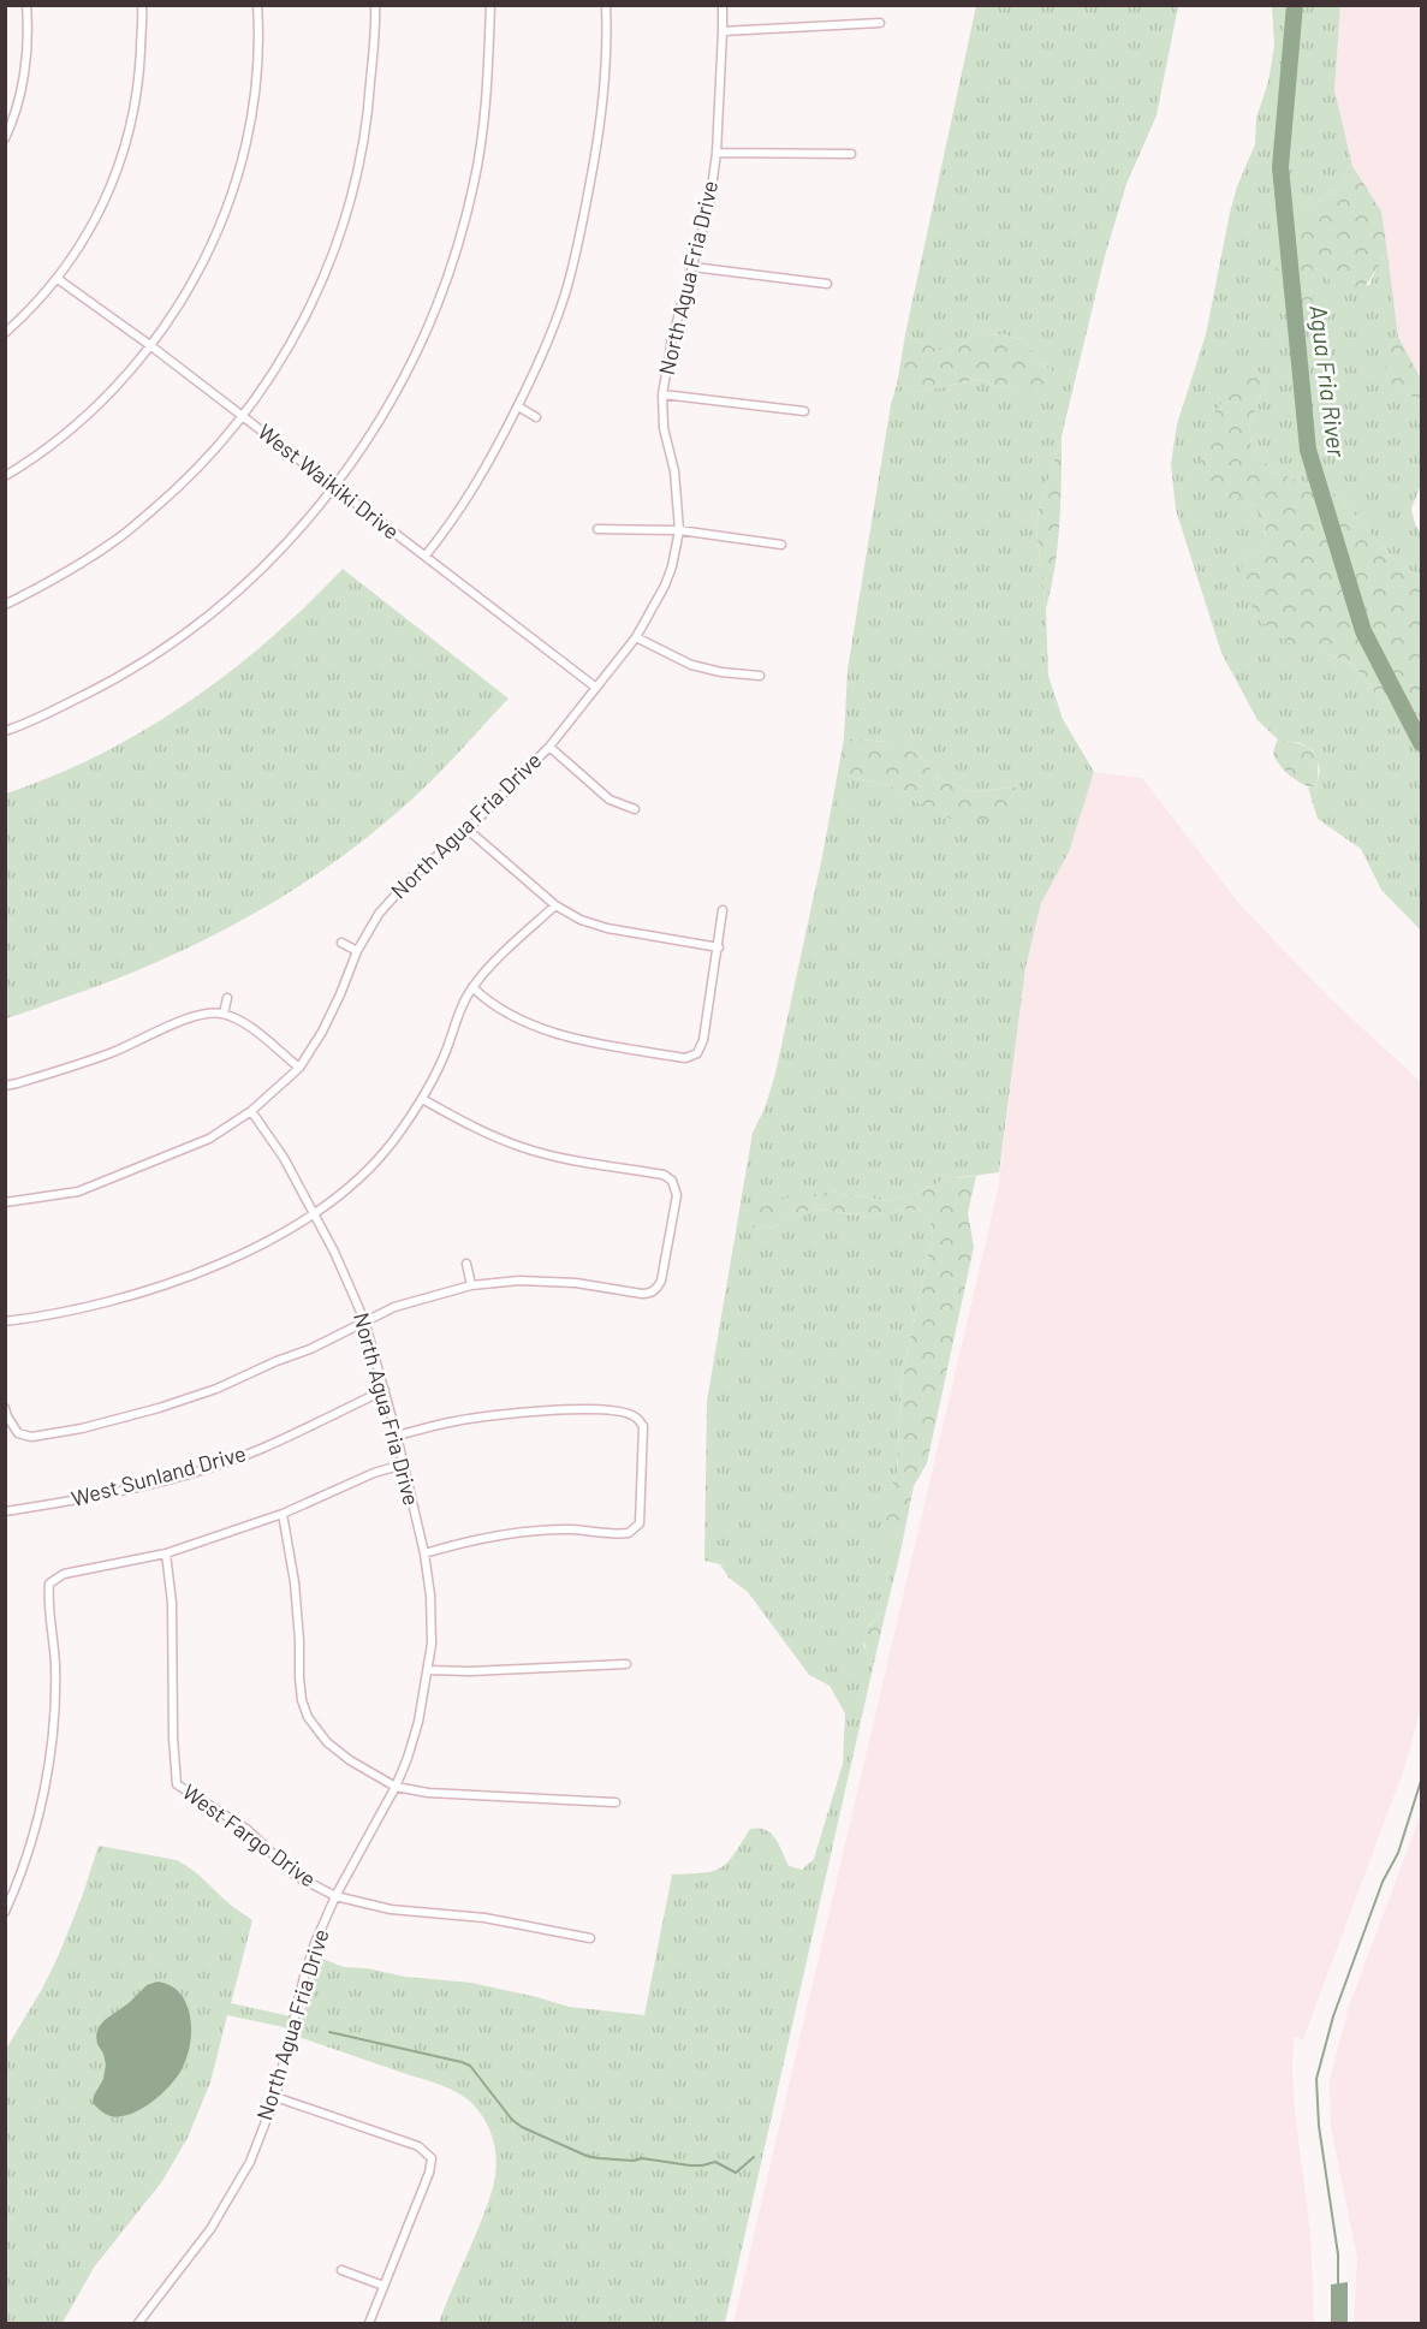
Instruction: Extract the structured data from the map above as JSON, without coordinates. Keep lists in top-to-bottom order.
{
  "streets": {
    "street": [
      "North Agua Fria Drive",
      "West Waikiki Drive",
      "West Sunland Drive",
      "West Fargo Drive"
    ]
  },
  "crossings": [
    ["North Agua Fria Drive", "West Waikiki Drive"],
    ["North Agua Fria Drive", "West Sunland Drive"],
    ["North Agua Fria Drive", "West Fargo Drive"]
  ],
  "water": ["Agua Fria River"]
}
